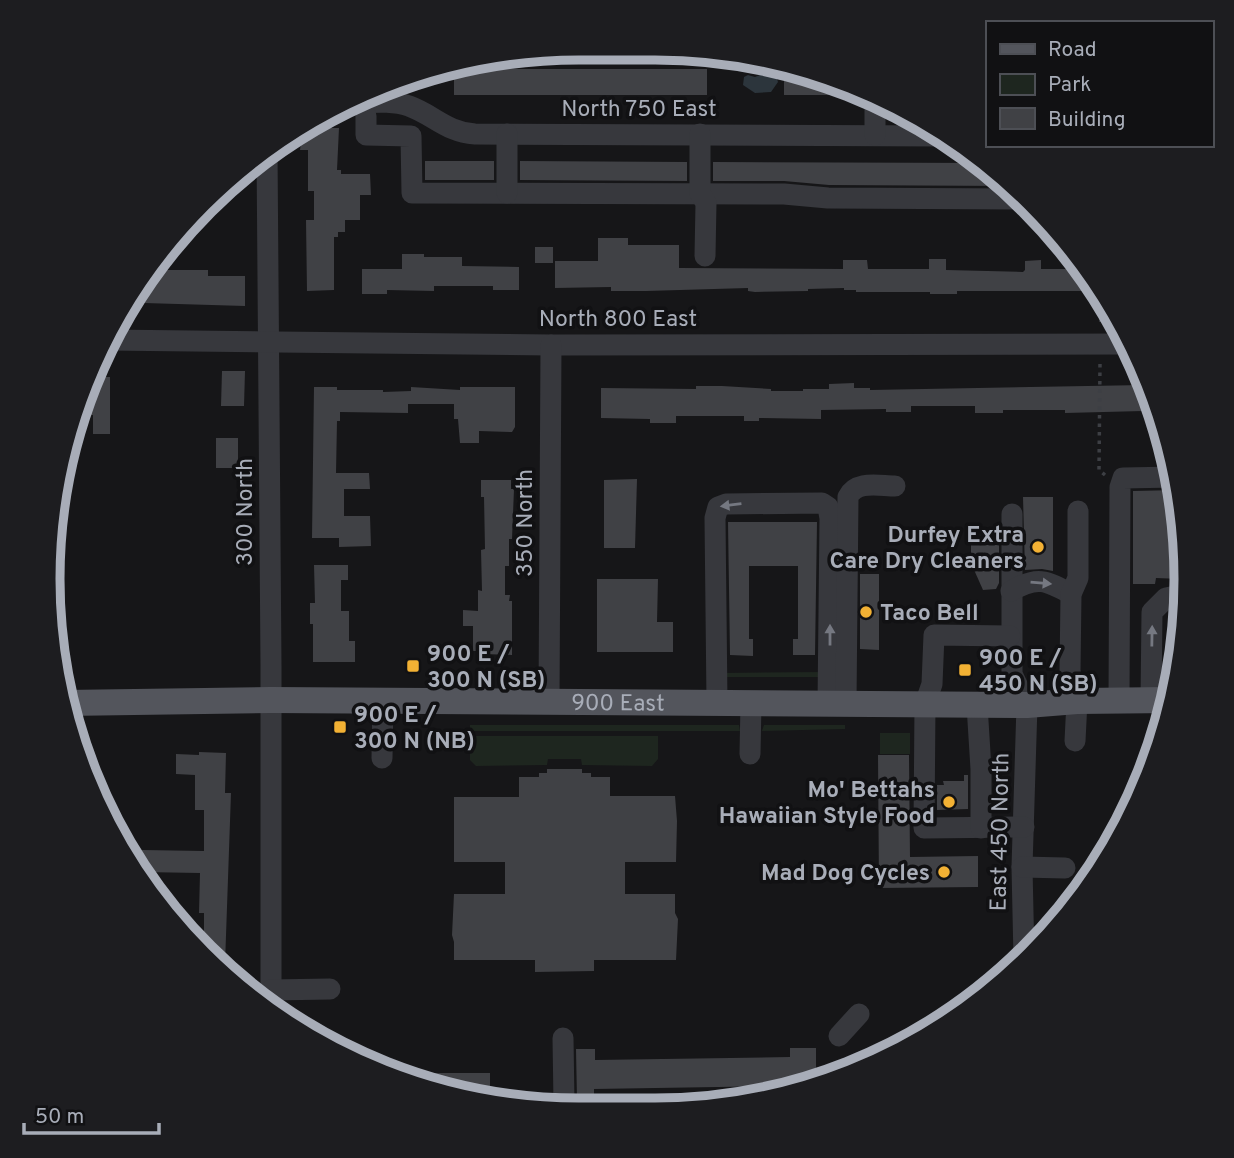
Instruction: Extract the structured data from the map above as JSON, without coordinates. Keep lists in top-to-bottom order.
{
  "streets": {
    "main road": ["900 East"],
    "street": [
      "North 750 East",
      "North 800 East",
      "300 North",
      "350 North",
      "East 450 North"
    ]
  },
  "crossings": [
    ["North 800 East", "300 North"],
    ["North 800 East", "350 North"],
    ["300 North", "900 East"],
    ["350 North", "900 East"],
    ["900 East", "East 450 North"]
  ],
  "places": {
    "other": [
      "Durfey Extra Care Dry Cleaners",
      "Taco Bell",
      "Mo' Bettahs Hawaiian Style Food",
      "Mad Dog Cycles"
    ],
    "transit": ["900 E / 300 N (SB)", "900 E / 450 N (SB)", "900 E / 300 N (NB)"]
  },
  "legend": ["Road", "Park", "Building"],
  "scale_bar": "50 m"
}
